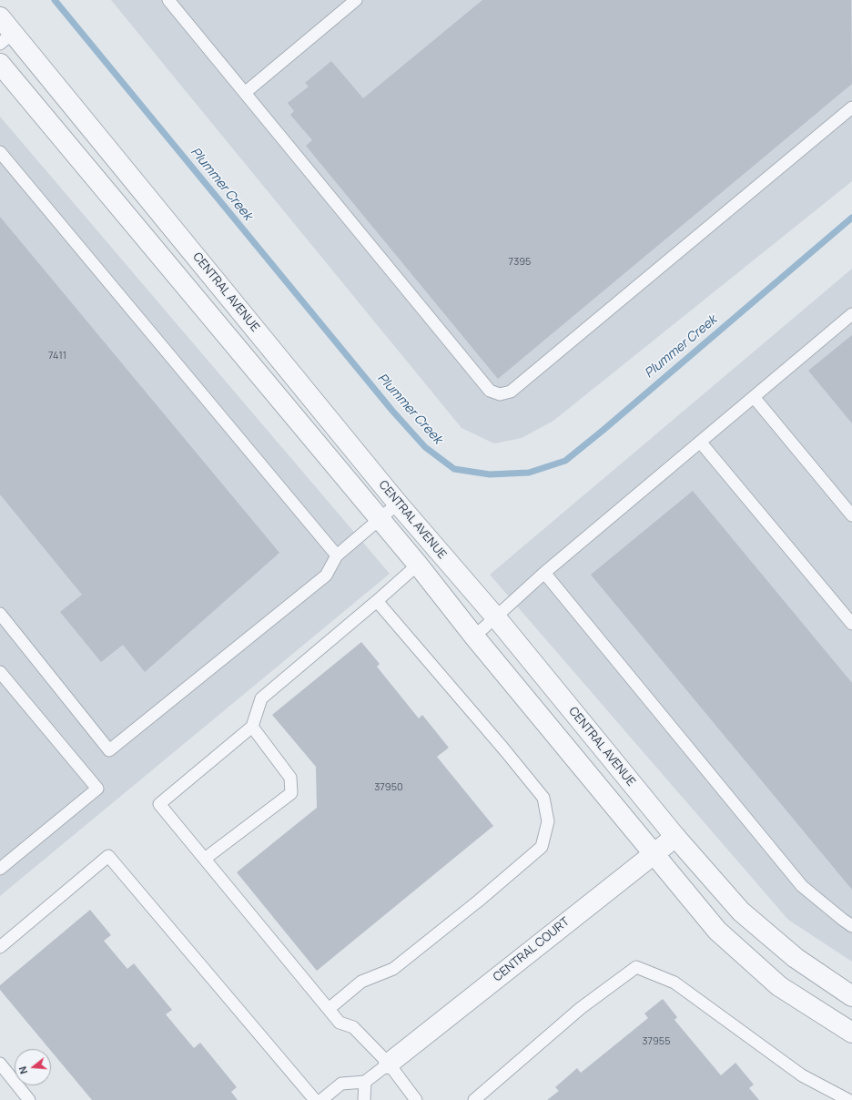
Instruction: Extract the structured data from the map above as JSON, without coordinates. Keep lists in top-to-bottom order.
{
  "streets": {
    "street": ["CENTRAL AVENUE", "CENTRAL COURT"]
  },
  "crossings": [
    ["CENTRAL AVENUE", "CENTRAL COURT"]
  ],
  "water": ["Plummer Creek"],
  "house_numbers": [
    "7395",
    "7411",
    "37950",
    "37955"
  ],
  "north": "left"
}
